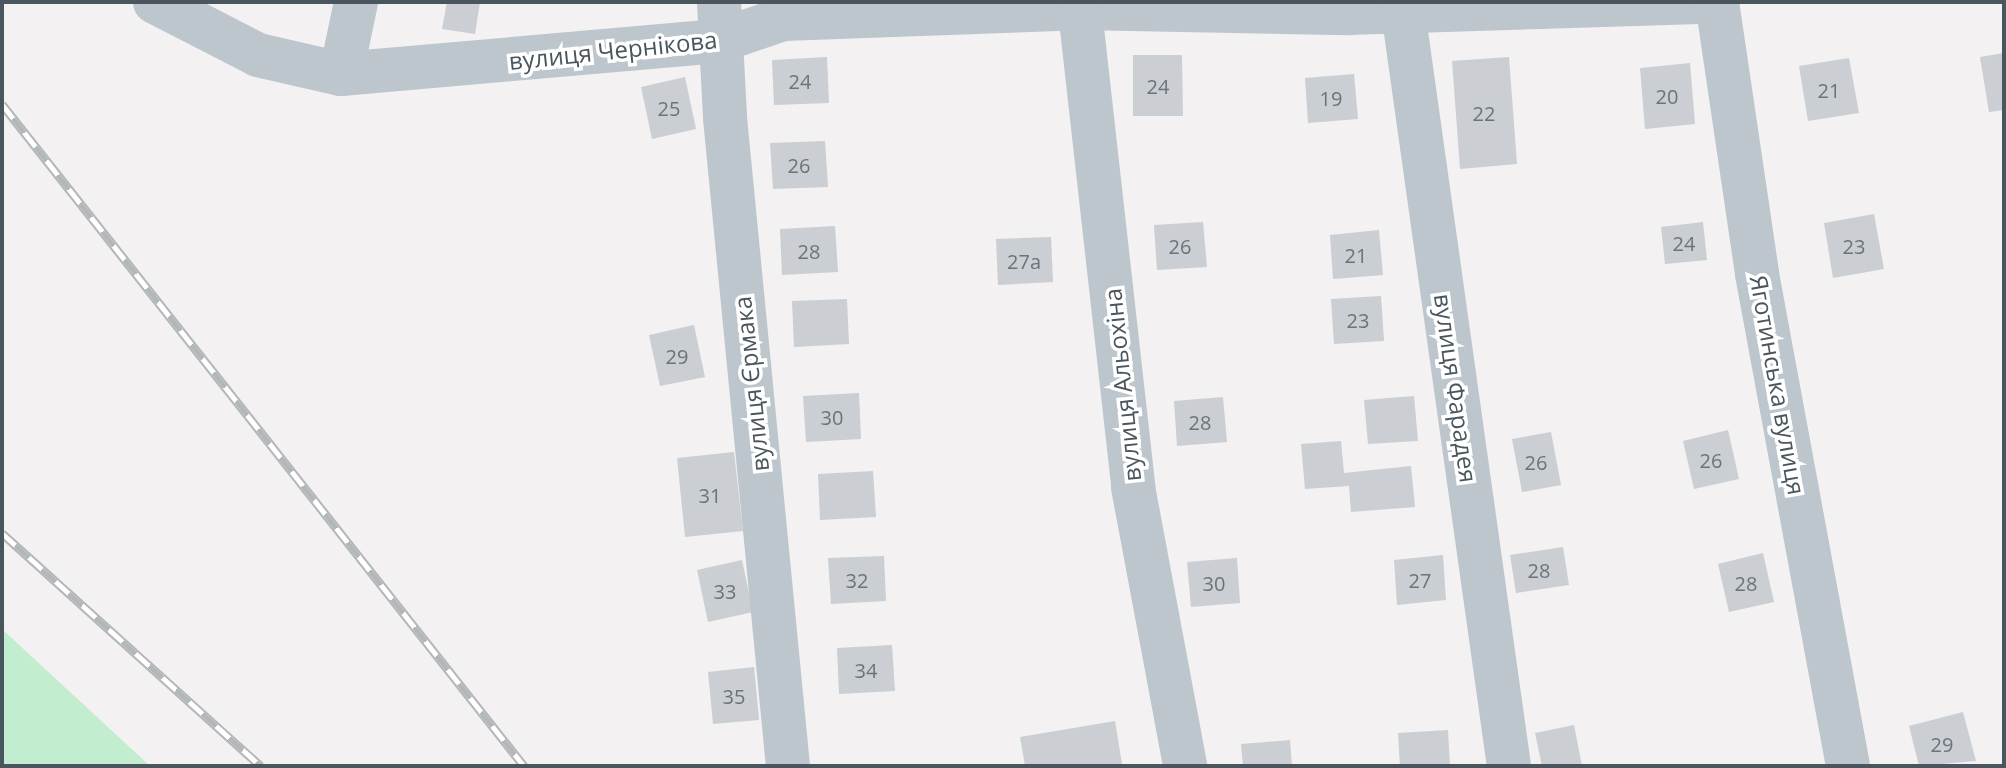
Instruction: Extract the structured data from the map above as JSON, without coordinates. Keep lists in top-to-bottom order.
{
  "streets": {
    "street": [
      "вулиця Чернікова",
      "вулиця Єрмака",
      "вулиця Альохіна",
      "Яготинська вулиця",
      "вулиця Фарадея"
    ]
  },
  "crossings": [
    ["вулиця Чернікова", "вулиця Єрмака"],
    ["вулиця Чернікова", "вулиця Альохіна"],
    ["вулиця Чернікова", "вулиця Фарадея"]
  ],
  "house_numbers": [
    "24",
    "24",
    "21",
    "20",
    "19",
    "25",
    "22",
    "26",
    "24",
    "26",
    "23",
    "28",
    "21",
    "27а",
    "23",
    "29",
    "30",
    "28",
    "26",
    "26",
    "31",
    "28",
    "32",
    "27",
    "30",
    "28",
    "33",
    "34",
    "35",
    "29"
  ]
}
